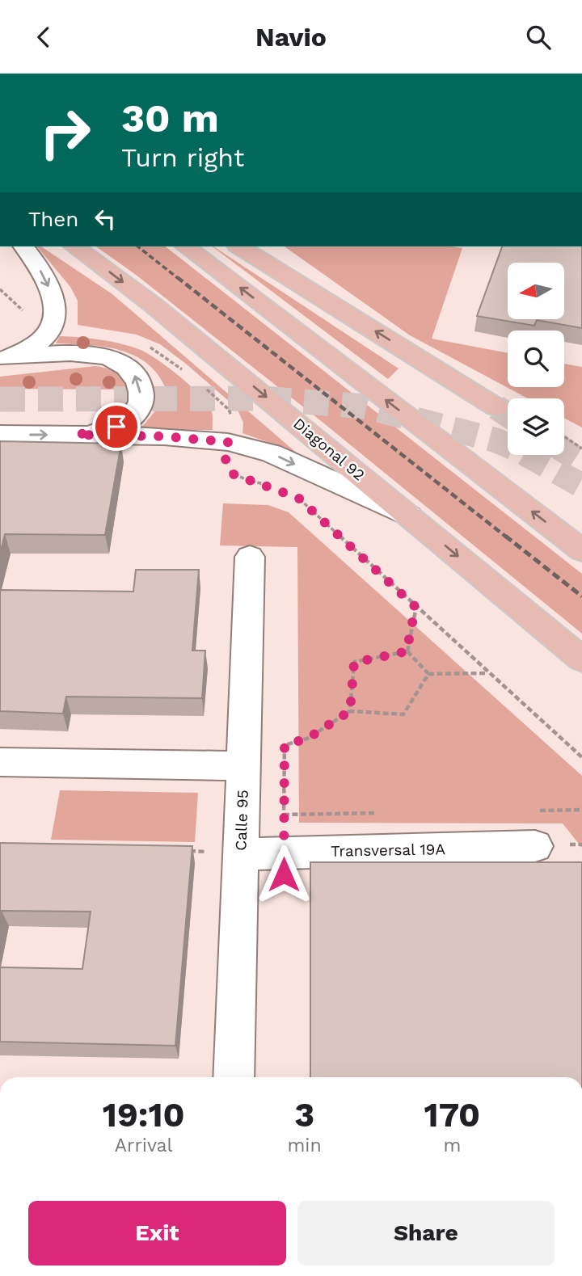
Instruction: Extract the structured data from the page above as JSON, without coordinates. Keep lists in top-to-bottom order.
{
  "streets": {
    "main road": ["Diagonal 92", "Calle 95", "Transversal 19A"]
  },
  "crossings": [
    ["Calle 95", "Transversal 19A"]
  ],
  "north": "left",
  "page": {
    "header": "Navio",
    "turn": ["30 m", "Turn right"],
    "then": "Then",
    "eta": [
      "19:10",
      "Arrival",
      "3",
      "min",
      "170",
      "m"
    ],
    "buttons": ["Exit", "Share"]
  }
}
